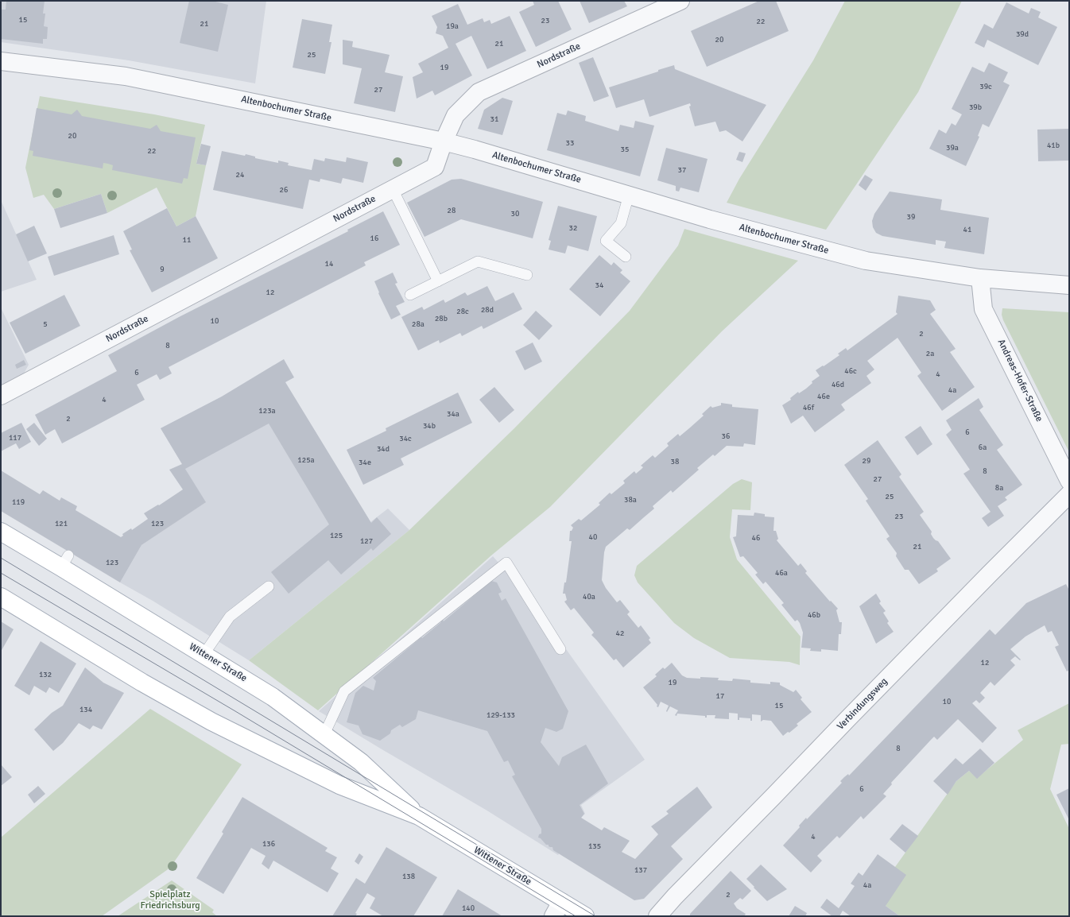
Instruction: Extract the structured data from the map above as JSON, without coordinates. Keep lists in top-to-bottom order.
{
  "streets": {
    "main road": ["Wittener Straße"],
    "street": [
      "Nordstraße",
      "Altenbochumer Straße",
      "Andreas-Hofer-Straße",
      "Verbindungsweg"
    ]
  },
  "crossings": [
    ["Nordstraße", "Altenbochumer Straße"],
    ["Altenbochumer Straße", "Andreas-Hofer-Straße"]
  ],
  "parks": ["Spielplatz Friedrichsburg"],
  "house_numbers": [
    "15",
    "23",
    "22",
    "21",
    "19a",
    "39d",
    "20",
    "21",
    "25",
    "19",
    "39c",
    "27",
    "39b",
    "31",
    "20",
    "33",
    "41b",
    "39a",
    "35",
    "22",
    "37",
    "24",
    "26",
    "28",
    "30",
    "39",
    "32",
    "41",
    "16",
    "11",
    "14",
    "9",
    "34",
    "12",
    "28d",
    "28c",
    "28b",
    "10",
    "5",
    "28a",
    "2",
    "8",
    "2a",
    "46c",
    "6",
    "4",
    "46d",
    "4a",
    "46e",
    "4",
    "46f",
    "123a",
    "34a",
    "2",
    "34b",
    "6",
    "36",
    "117",
    "34c",
    "6a",
    "34d",
    "125a",
    "29",
    "38",
    "34e",
    "8",
    "27",
    "8a",
    "25",
    "38a",
    "119",
    "23",
    "121",
    "123",
    "125",
    "40",
    "46",
    "127",
    "21",
    "123",
    "46a",
    "40a",
    "46b",
    "42",
    "12",
    "132",
    "19",
    "17",
    "10",
    "15",
    "134",
    "129-133",
    "8",
    "6",
    "4",
    "136",
    "135",
    "137",
    "138",
    "4a",
    "2",
    "140"
  ]
}
